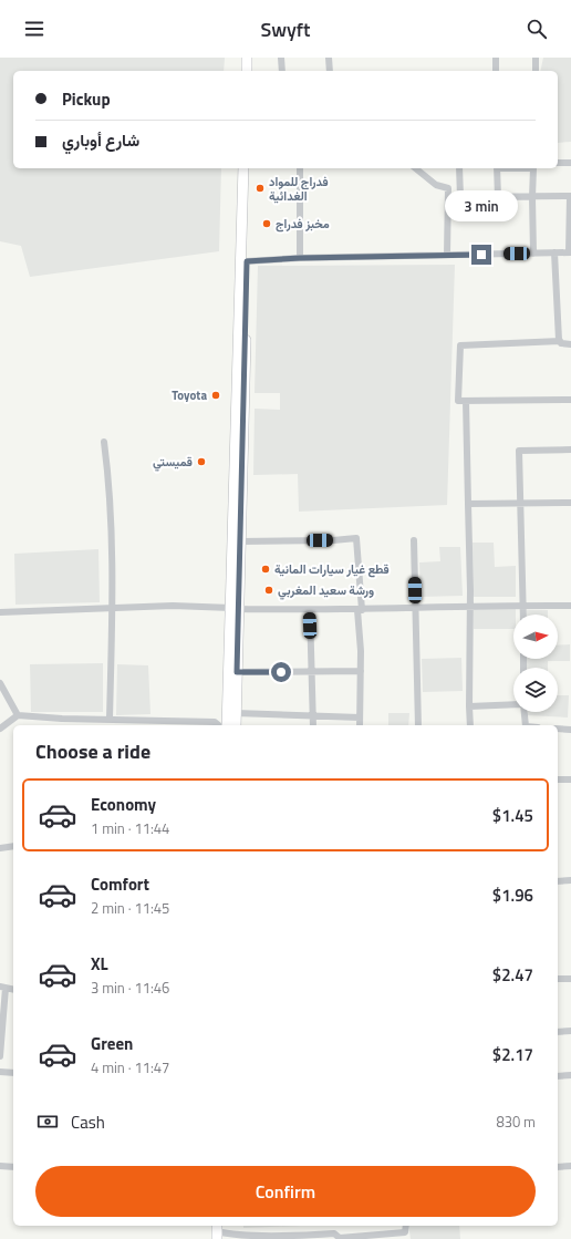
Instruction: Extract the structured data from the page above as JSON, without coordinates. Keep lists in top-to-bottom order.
{
  "places": [
    "فدراج للمواد الغدائية",
    "مخبز فدراج",
    "Toyota",
    "قميستي",
    "قطع غيار سيارات المانية",
    "ورشة سعيد المغربي"
  ],
  "north": "right",
  "page": {
    "header": "Swyft",
    "banner": ["Pickup", "شارع أوباري"],
    "bubble": "3 min",
    "heading": "Choose a ride",
    "list": [
      {
        "name": "Economy",
        "note": "1 min · 11:44",
        "value": "$1.45"
      },
      {
        "name": "Comfort",
        "note": "2 min · 11:45",
        "value": "$1.96"
      },
      {
        "name": "XL",
        "note": "3 min · 11:46",
        "value": "$2.47"
      },
      {
        "name": "Green",
        "note": "4 min · 11:47",
        "value": "$2.17"
      }
    ],
    "pay": ["Cash", "830 m"],
    "buttons": "Confirm"
  }
}
